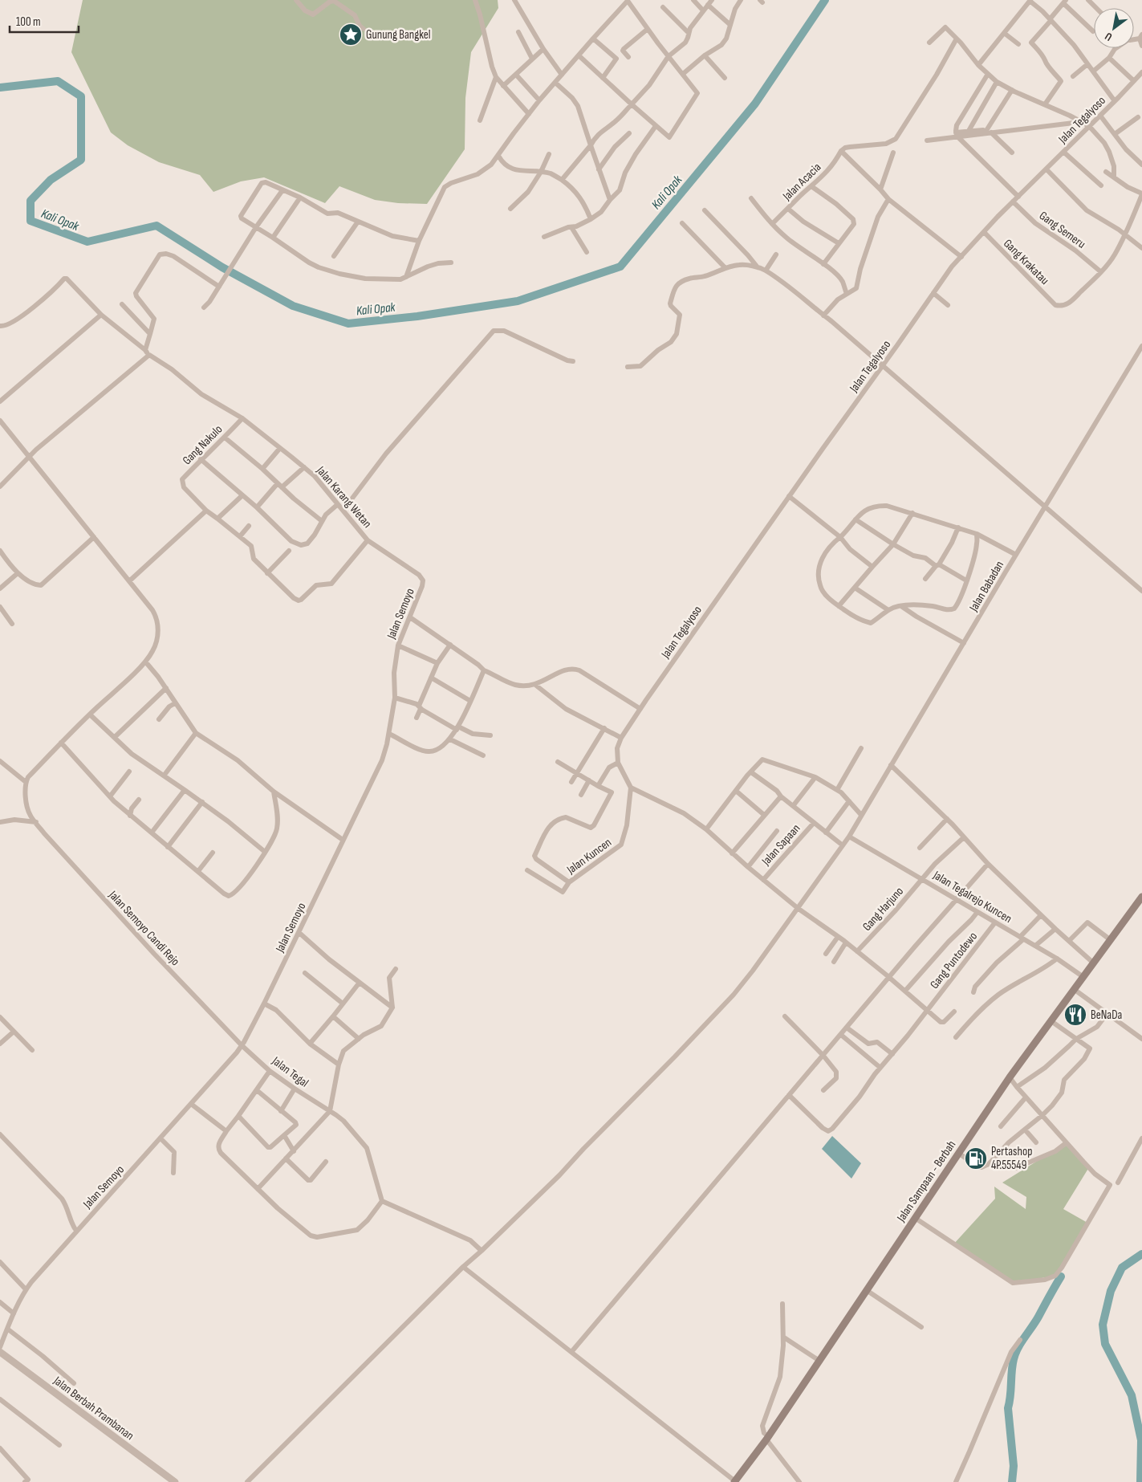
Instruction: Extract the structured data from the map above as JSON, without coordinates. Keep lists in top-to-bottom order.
{
  "streets": {
    "main road": ["Jalan Sampaan - Berbah"],
    "street": [
      "Jalan Tegalyoso",
      "Jalan Acacia",
      "Gang Semeru",
      "Gang Krakatau",
      "Gang Nakulo",
      "Jalan Karang Wetan",
      "Jalan Babadan",
      "Jalan Semoyo",
      "Jalan Sapaan",
      "Jalan Kuncen",
      "Jalan Tegalrejo Kuncen",
      "Gang Harjuno",
      "Jalan Semoyo Candi Rejo",
      "Gang Puntodewo",
      "Jalan Tegal",
      "Jalan Berbah Prambanan"
    ]
  },
  "crossings": [
    ["Jalan Tegalyoso", "Gang Semeru"],
    ["Jalan Tegalyoso", "Gang Krakatau"],
    ["Gang Semeru", "Gang Krakatau"],
    ["Gang Nakulo", "Jalan Karang Wetan"],
    ["Jalan Karang Wetan", "Jalan Semoyo"],
    ["Jalan Babadan", "Jalan Tegalrejo Kuncen"],
    ["Jalan Semoyo", "Jalan Semoyo Candi Rejo"],
    ["Jalan Semoyo", "Jalan Tegal"],
    ["Jalan Tegalrejo Kuncen", "Gang Harjuno"],
    ["Jalan Tegalrejo Kuncen", "Gang Puntodewo"],
    ["Jalan Tegalrejo Kuncen", "Jalan Sampaan - Berbah"],
    ["Jalan Semoyo Candi Rejo", "Jalan Tegal"]
  ],
  "water": ["Kali Opak"],
  "places": {
    "place": ["Gunung Bangkel"],
    "restaurant": ["BeNaDa"],
    "fuel station": ["Pertashop 4P.55549"]
  },
  "scale_bar": "100 m",
  "north": "bottom left"
}
